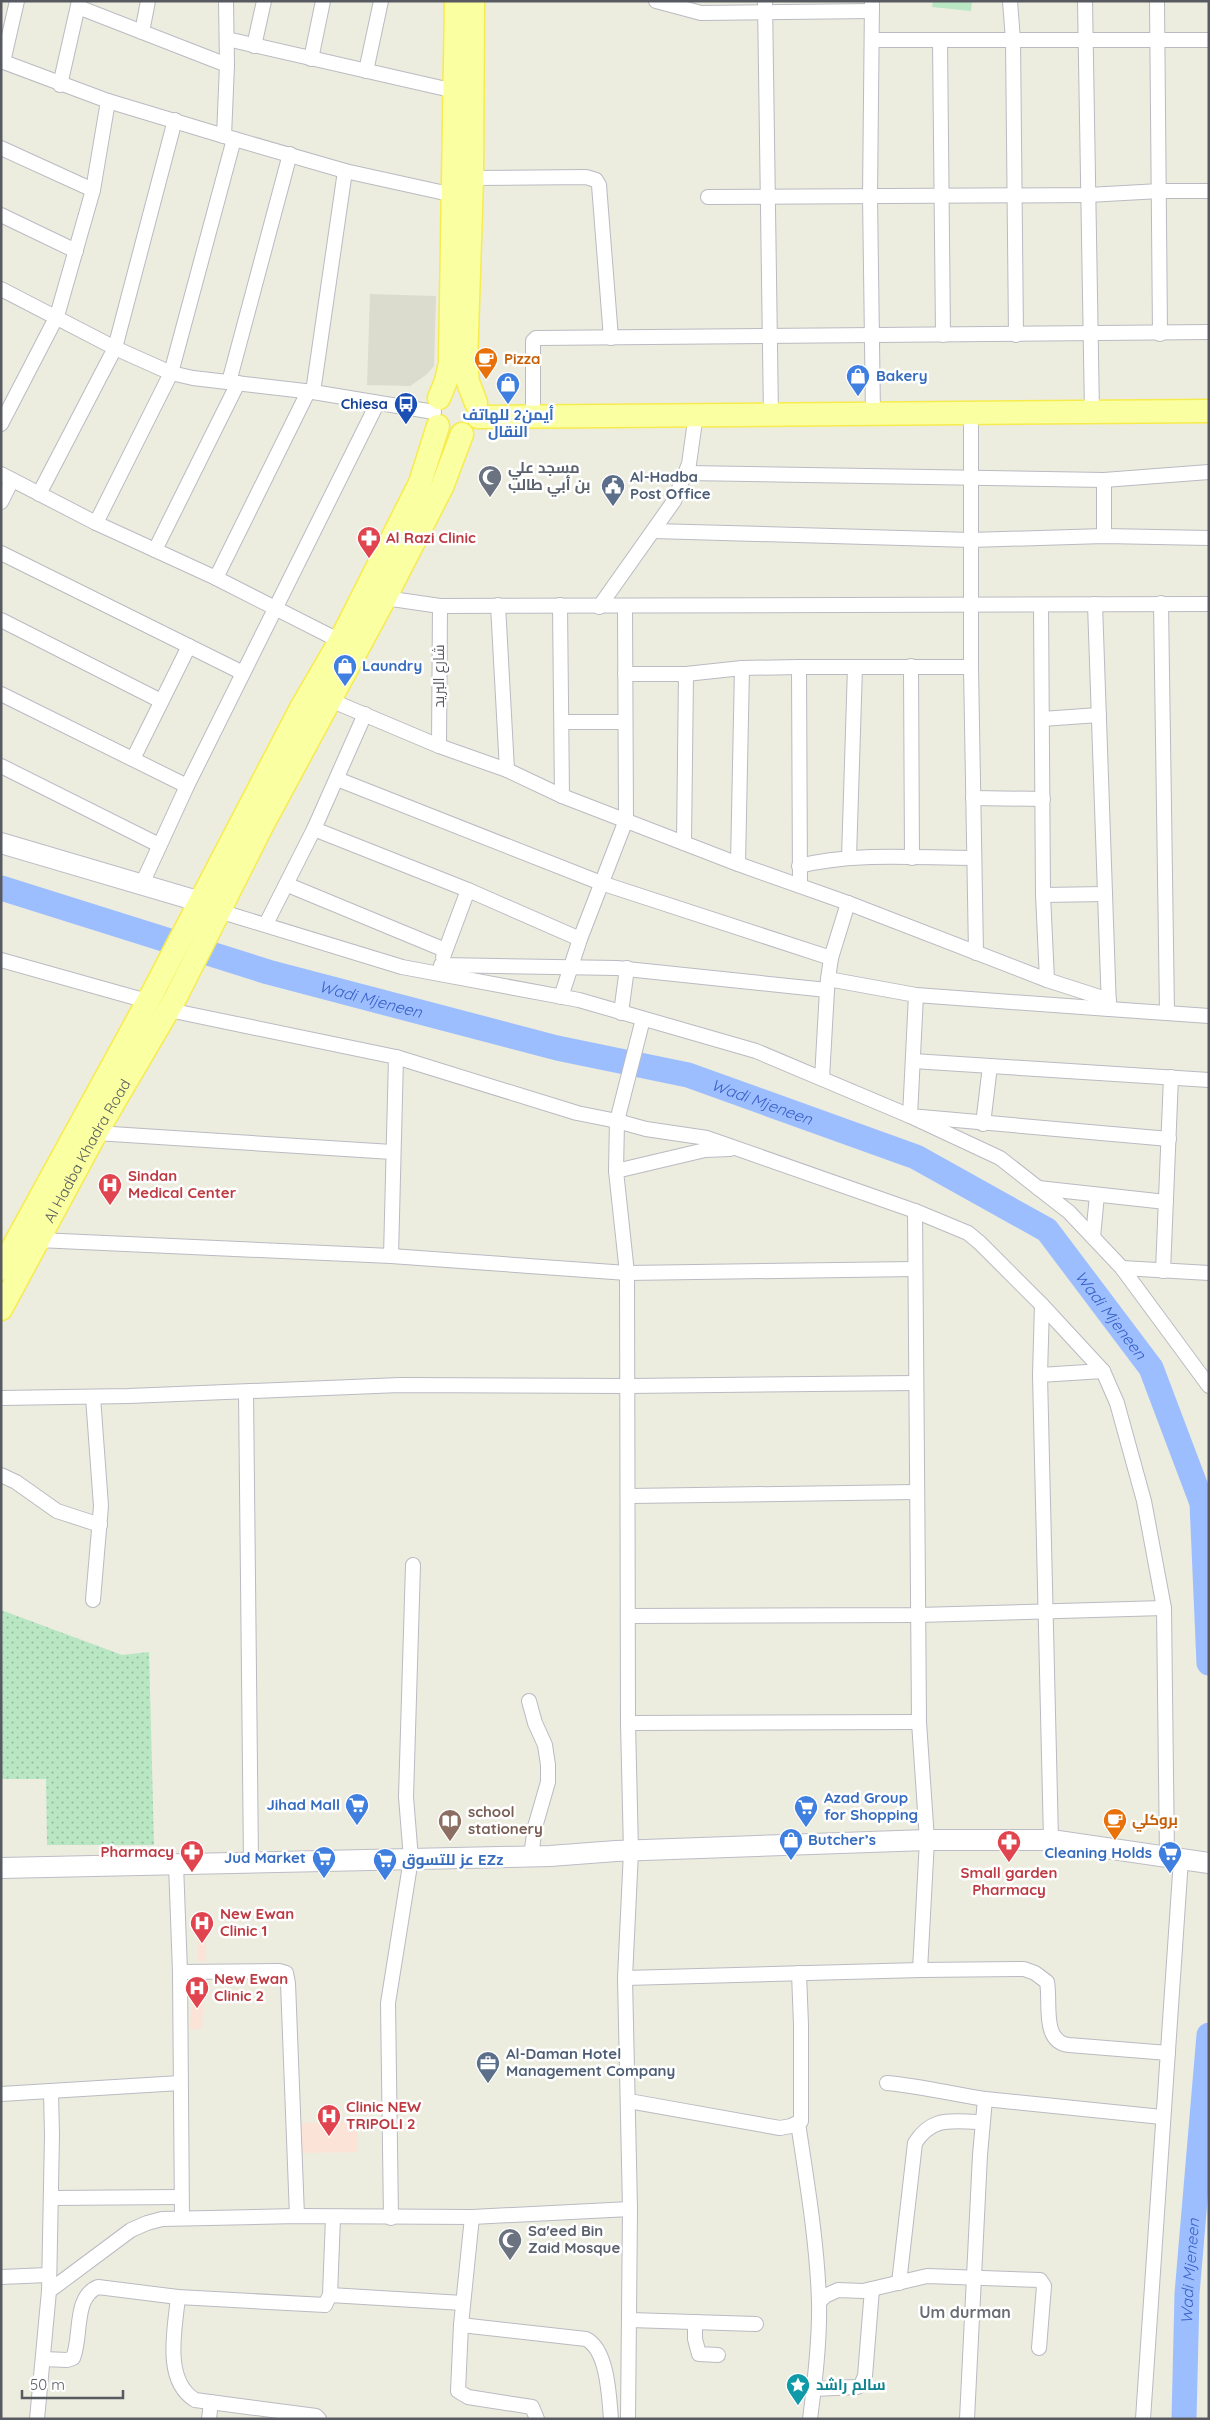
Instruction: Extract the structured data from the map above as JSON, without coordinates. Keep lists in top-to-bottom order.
{
  "streets": {
    "main road": ["Al Hadba Khadra Road"],
    "street": ["شارع البريد"]
  },
  "districts": ["Um durman"],
  "water": ["Wadi Mjeneen"],
  "places": {
    "cafe": ["Pizza", "بروكلي"],
    "shop": [
      "Bakery",
      "أيمن2 للهاتف النقال",
      "Laundry",
      "Butcher’s"
    ],
    "bus stop": ["Chiesa"],
    "mosque": ["مسجد علي بن أبي طالب", "Sa'eed Bin Zaid Mosque"],
    "public building": ["Al-Hadba Post Office"],
    "pharmacy": ["Al Razi Clinic", "Small garden Pharmacy", "Pharmacy"],
    "hospital": [
      "Sindan Medical Center",
      "New Ewan Clinic 1",
      "New Ewan Clinic 2",
      "Clinic NEW TRIPOLI 2"
    ],
    "supermarket": [
      "Jihad Mall",
      "Azad Group for Shopping",
      "Cleaning Holds",
      "Jud Market",
      "عز للتسوق EZz"
    ],
    "library": ["school stationery"],
    "office": ["Al-Daman Hotel Management Company"],
    "place": ["سالم راشد"]
  },
  "scale_bar": "50 m"
}
